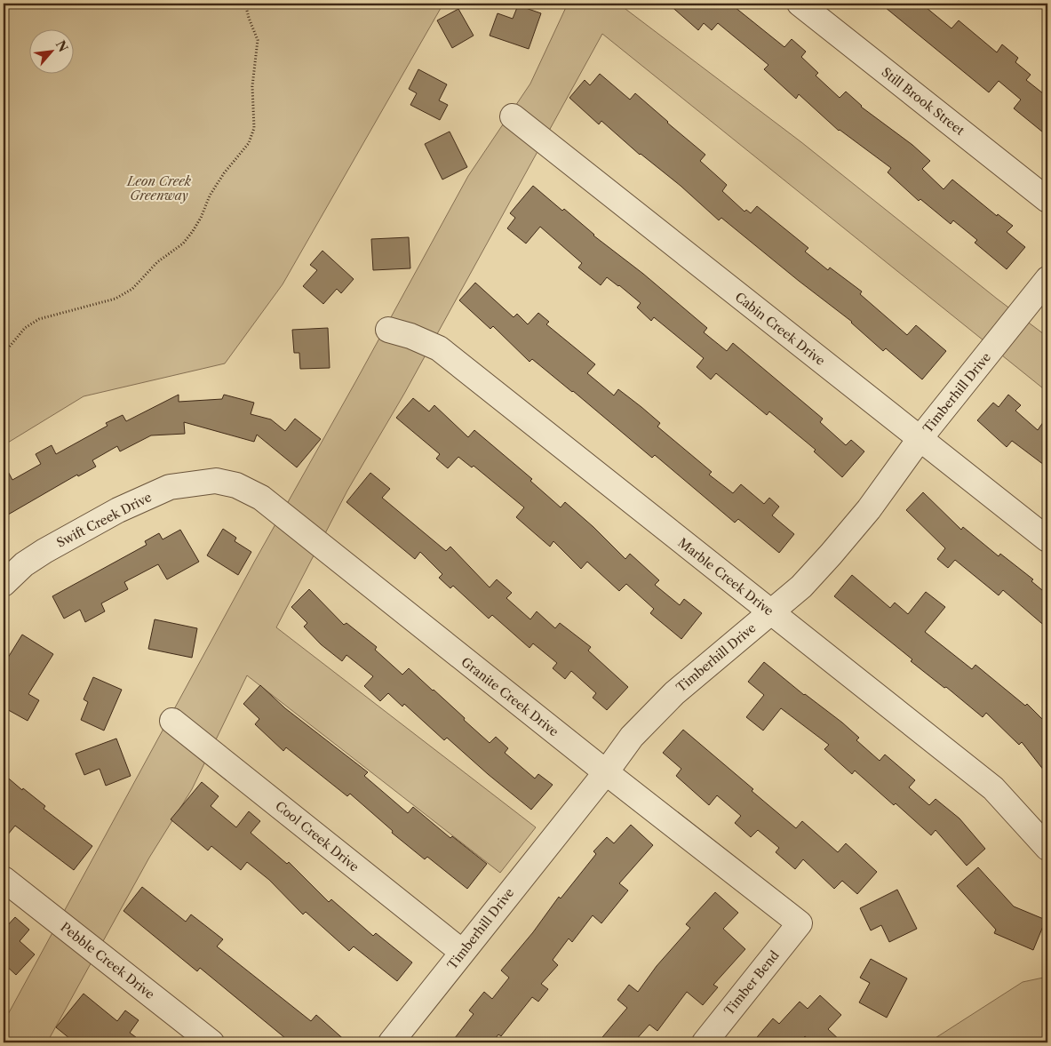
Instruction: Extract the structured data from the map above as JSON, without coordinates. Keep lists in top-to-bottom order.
{
  "streets": {
    "street": [
      "Still Brook Street",
      "Cabin Creek Drive",
      "Timberhill Drive",
      "Swift Creek Drive",
      "Marble Creek Drive",
      "Granite Creek Drive",
      "Cool Creek Drive",
      "Pebble Creek Drive",
      "Timber Bend"
    ]
  },
  "crossings": [
    ["Cabin Creek Drive", "Timberhill Drive"],
    ["Timberhill Drive", "Marble Creek Drive"],
    ["Timberhill Drive", "Granite Creek Drive"],
    ["Timberhill Drive", "Cool Creek Drive"],
    ["Swift Creek Drive", "Granite Creek Drive"],
    ["Granite Creek Drive", "Timber Bend"]
  ],
  "parks": ["Leon Creek Greenway"],
  "north": "top right"
}
